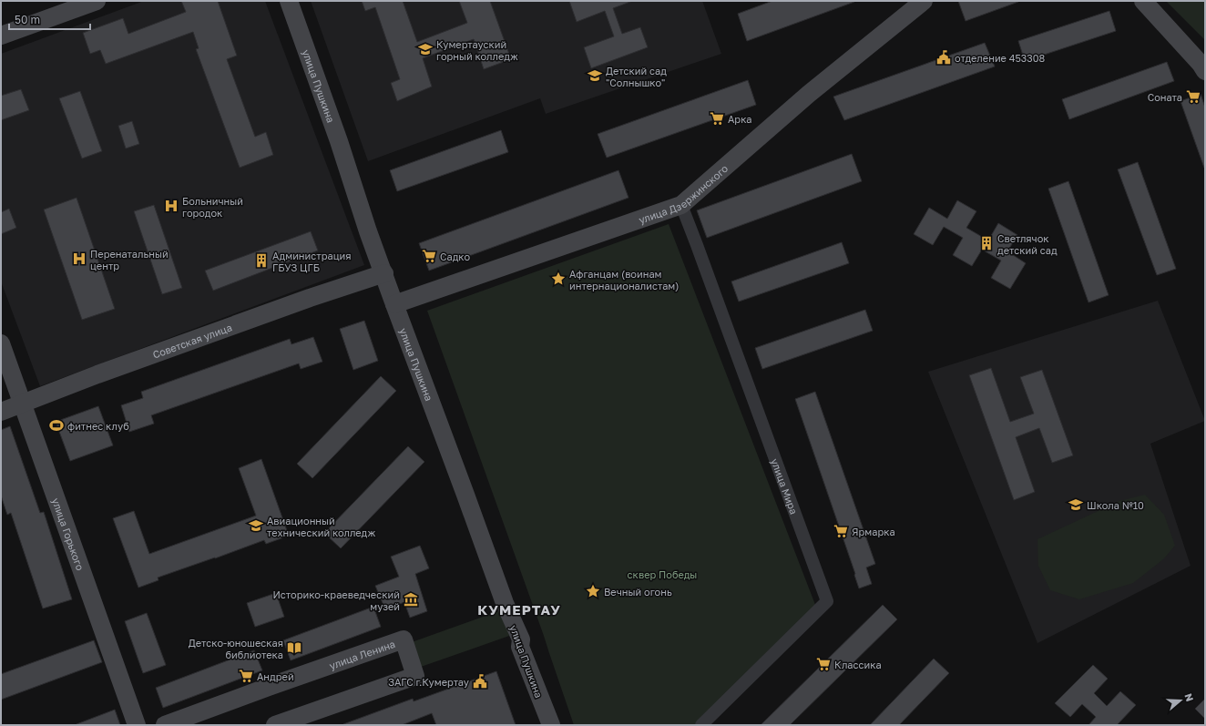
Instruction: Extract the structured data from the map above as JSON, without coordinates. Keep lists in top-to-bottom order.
{
  "streets": {
    "street": [
      "улица Пушкина",
      "улица Дзержинского",
      "Советская улица",
      "улица Мира",
      "улица Горького",
      "улица Ленина"
    ]
  },
  "crossings": [
    ["улица Пушкина", "улица Дзержинского"],
    ["улица Пушкина", "Советская улица"],
    ["улица Дзержинского", "улица Мира"],
    ["Советская улица", "улица Горького"]
  ],
  "districts": ["КУМЕРТАУ"],
  "parks": ["сквер Победы"],
  "places": {
    "school or university": [
      "Кумертауский горный колледж",
      "Детский сад \"Солнышко\"",
      "Школа №10",
      "Авиационный технический колледж"
    ],
    "public building": ["отделение 453308", "ЗАГС г.Кумертау"],
    "supermarket": [
      "Соната",
      "Арка",
      "Садко",
      "Ярмарка",
      "Классика",
      "Андрей"
    ],
    "hospital": ["Больничный городок", "Перенатальный центр"],
    "building": ["Светлячок детский сад", "Администрация ГБУЗ ЦГБ"],
    "place": ["Афганцам (воинам интернационалистам)", "Вечный огонь"],
    "sports": ["фитнес клуб"],
    "museum": ["Историко-краеведческий музей"],
    "library": ["Детско-юношеская библиотека"]
  },
  "scale_bar": "50 m",
  "north": "right"
}
